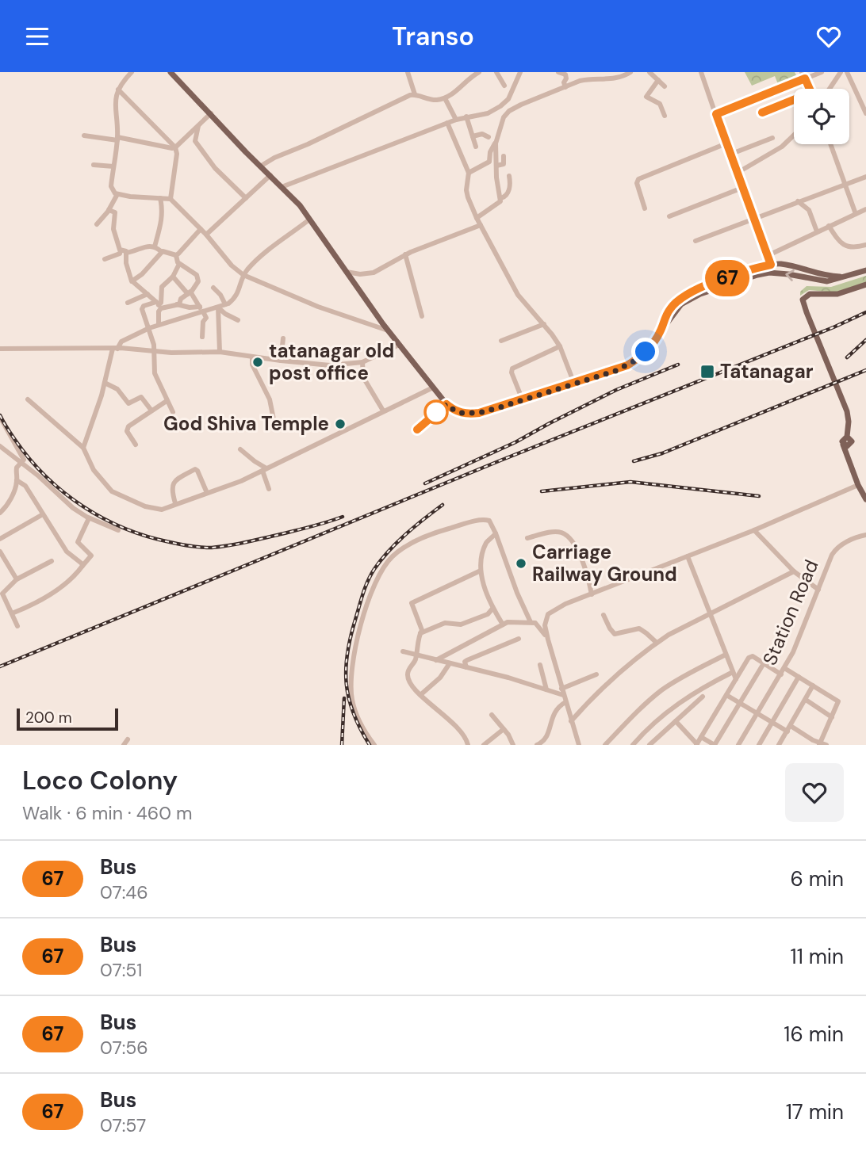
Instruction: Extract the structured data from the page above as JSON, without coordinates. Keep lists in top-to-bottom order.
{
  "streets": {
    "street": ["Station Road"]
  },
  "places": {
    "other": ["tatanagar old post office", "God Shiva Temple", "Carriage Railway Ground"],
    "transit": ["Tatanagar"]
  },
  "lines": ["bus line 67"],
  "scale_bar": "200 m",
  "page": {
    "header": "Transo",
    "on_map": "67",
    "scale": "200 m",
    "heading": ["Loco Colony", "Walk · 6 min · 460 m"],
    "list": [
      {
        "mark": "67",
        "name": "Bus",
        "note": "07:46",
        "value": "6 min"
      },
      {
        "mark": "67",
        "name": "Bus",
        "note": "07:51",
        "value": "11 min"
      },
      {
        "mark": "67",
        "name": "Bus",
        "note": "07:56",
        "value": "16 min"
      },
      {
        "mark": "67",
        "name": "Bus",
        "note": "07:57",
        "value": "17 min"
      }
    ]
  }
}
